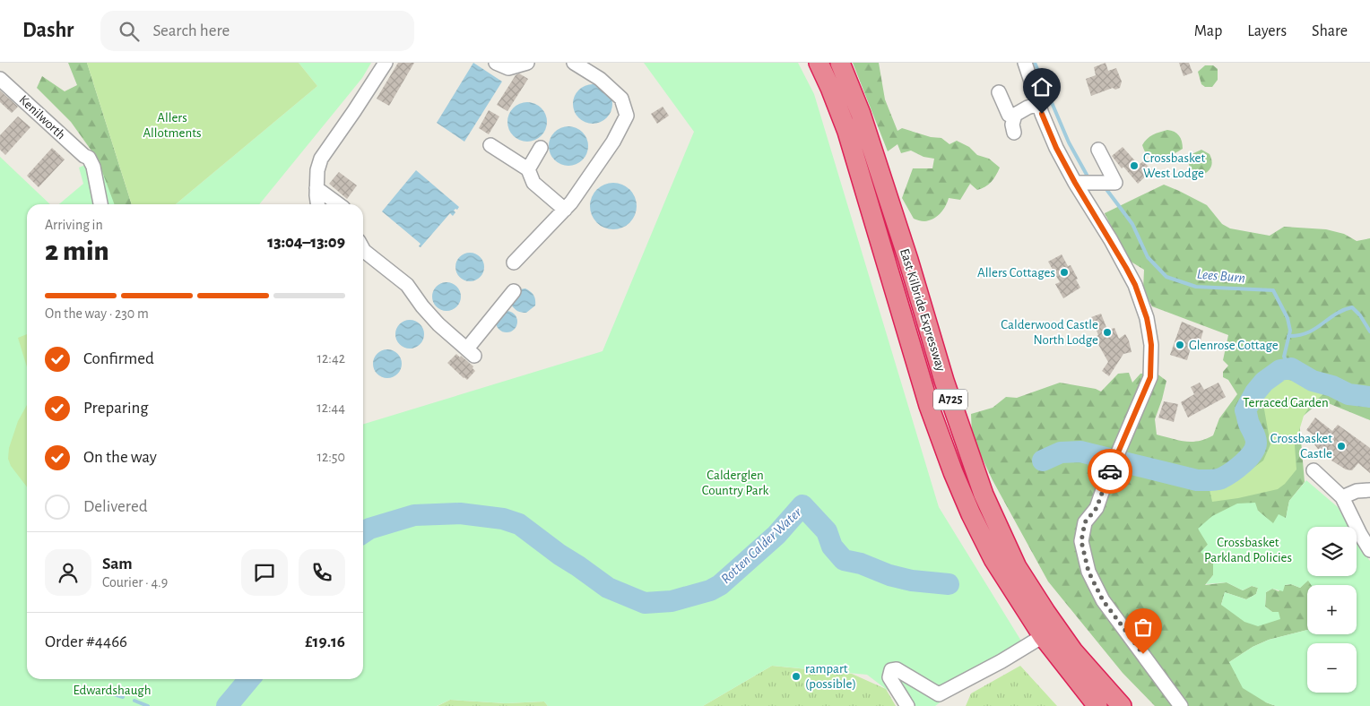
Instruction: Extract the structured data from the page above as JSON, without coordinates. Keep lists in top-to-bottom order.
{
  "streets": {
    "highway": ["East Kilbride Expressway", "A725"],
    "street": ["Kenilworth"]
  },
  "water": ["Lees Burn", "Rotten Calder Water"],
  "parks": [
    "Allers Allotments",
    "Terraced Garden",
    "Calderglen Country Park",
    "Crossbasket Parkland Policies",
    "Edwardshaugh"
  ],
  "places": [
    "Crossbasket West Lodge",
    "Allers Cottages",
    "Calderwood Castle North Lodge",
    "Glenrose Cottage",
    "Crossbasket Castle",
    "rampart (possible)"
  ],
  "page": {
    "header": "Dashr",
    "search": "Search here",
    "nav": ["Map", "Layers", "Share"],
    "heading": ["2 min", "Arriving in", "13:04–13:09"],
    "panel": [
      "Sam",
      "Courier · 4.9",
      "Order #4466",
      "£19.16"
    ],
    "bar": "On the way · 230 m",
    "list": [
      ["Confirmed", "12:42"],
      ["Preparing", "12:44"],
      ["On the way", "12:50"],
      "Delivered"
    ],
    "map_buttons": ["+", "−"]
  }
}
